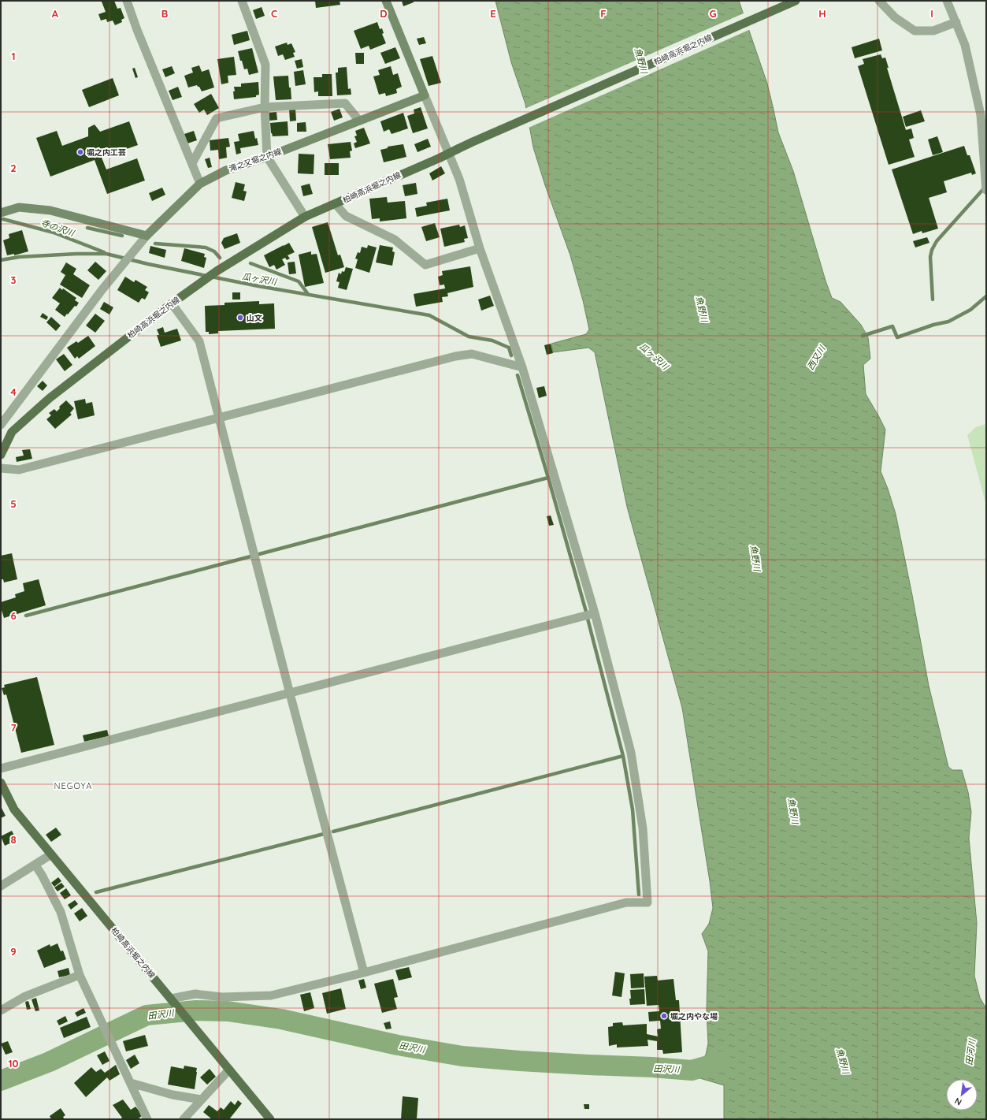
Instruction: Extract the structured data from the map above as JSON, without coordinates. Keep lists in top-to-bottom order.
{
  "streets": {
    "main road": ["柏崎高浜堀之内線", "滝之又堀之内線"]
  },
  "districts": ["NEGOYA"],
  "water": [
    "魚野川",
    "寺の沢川",
    "瓜ヶ沢川",
    "西又川",
    "田沢川",
    "田河川"
  ],
  "places": ["堀之内工芸", "山文", "堀之内やな場"],
  "north": "bottom left",
  "grid": {
    "columns": [
      "A",
      "B",
      "C",
      "D",
      "E",
      "F",
      "G",
      "H",
      "I"
    ],
    "rows": [
      "1",
      "2",
      "3",
      "4",
      "5",
      "6",
      "7",
      "8",
      "9",
      "10"
    ]
  }
}
